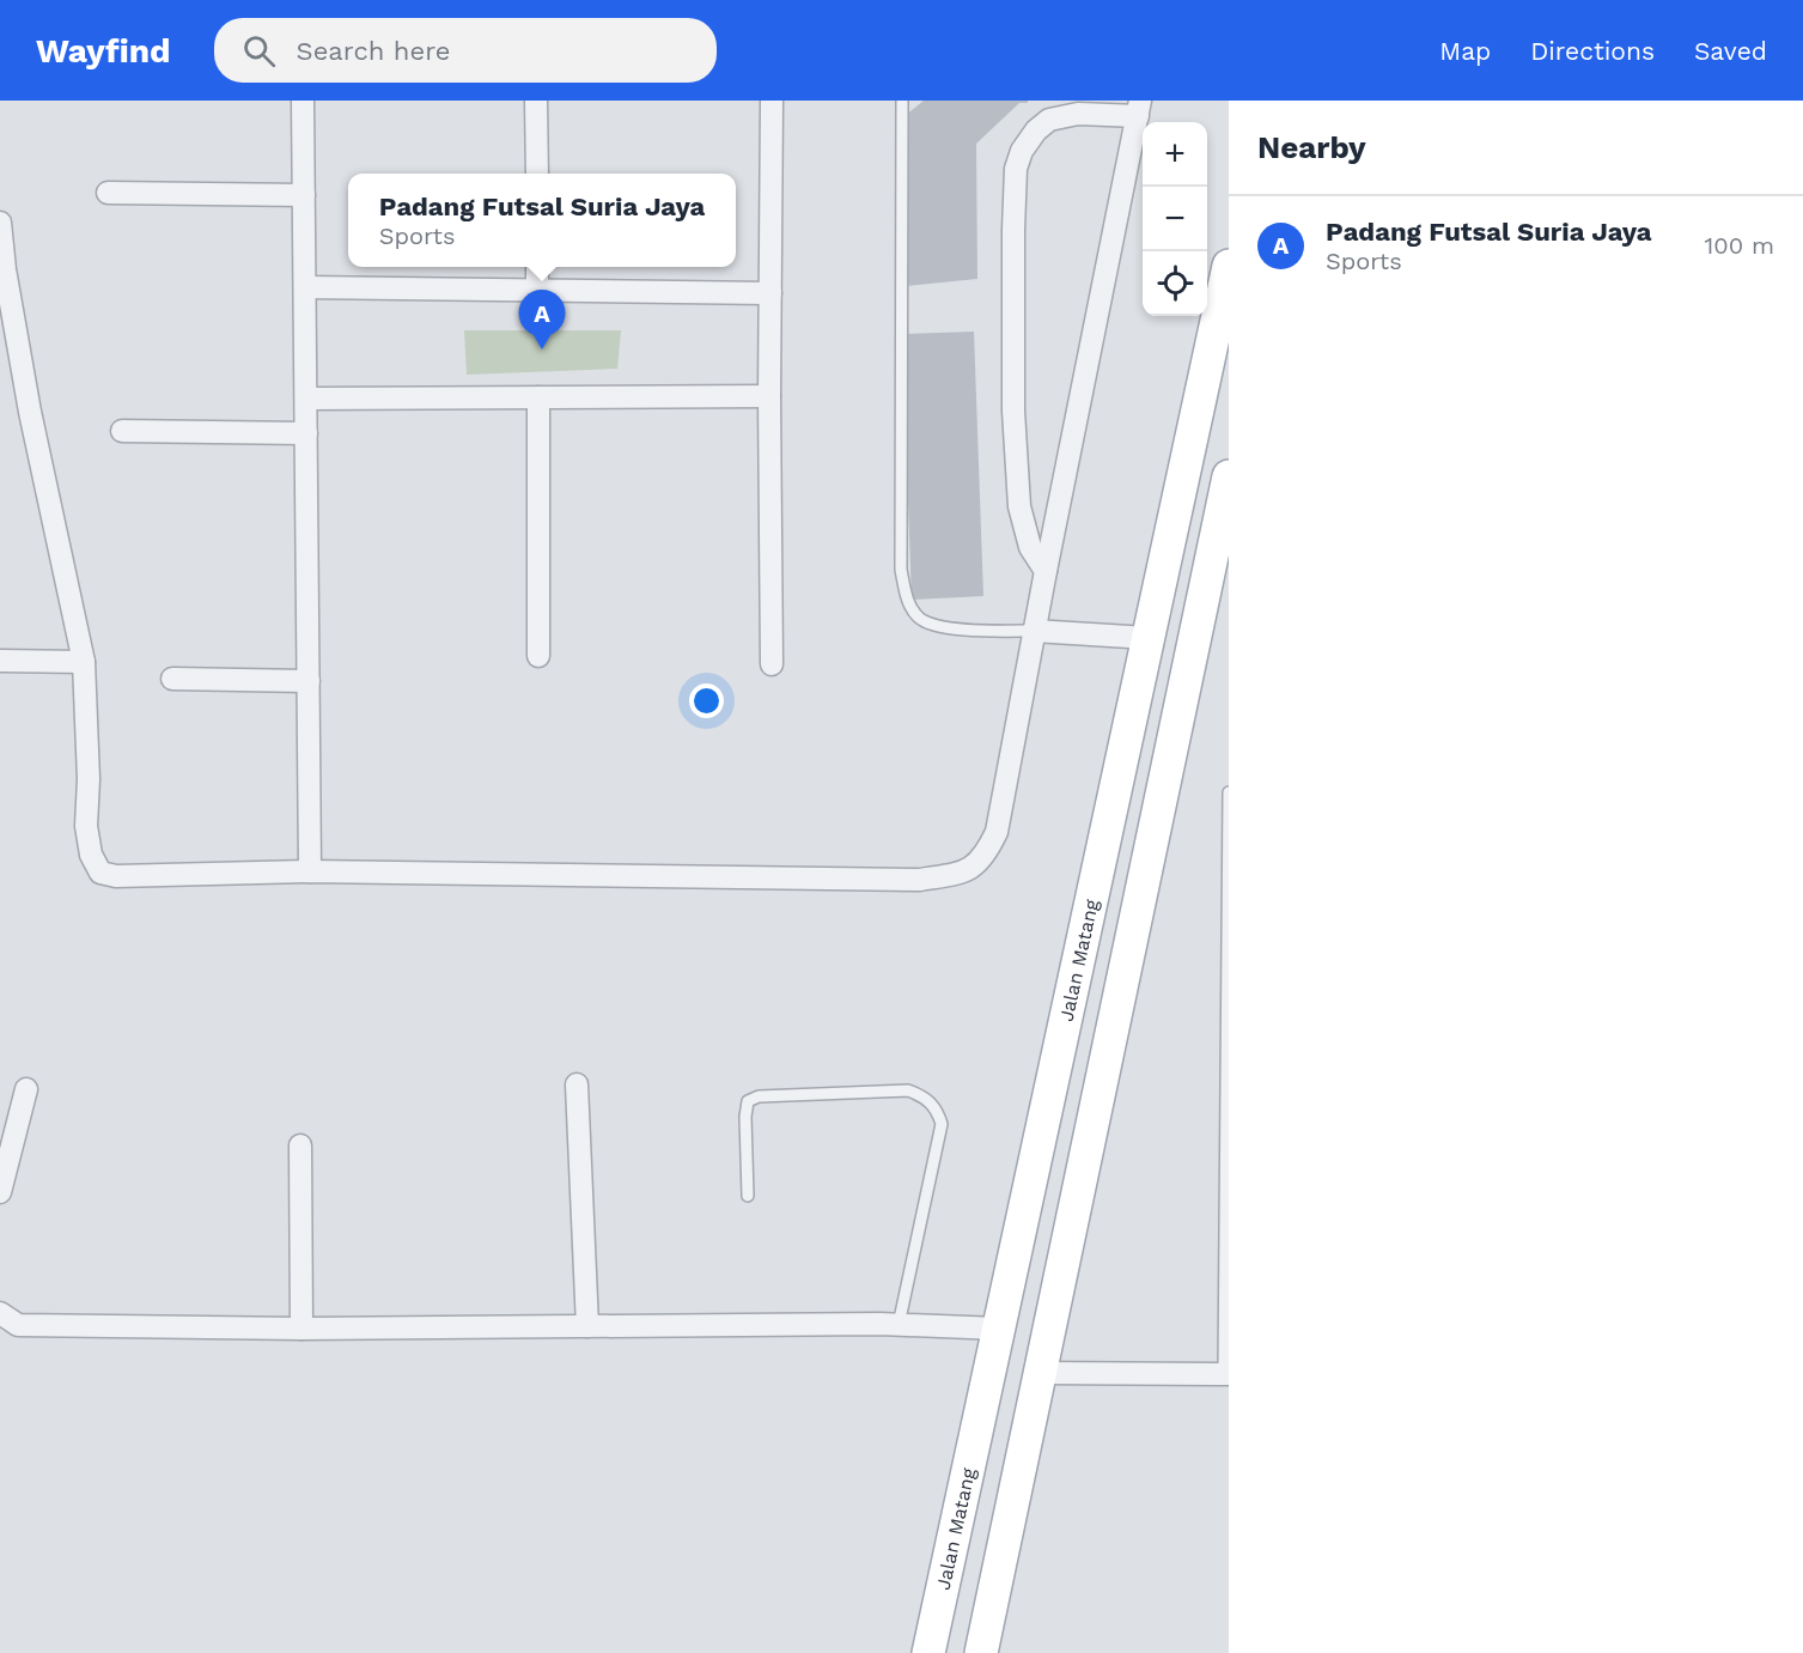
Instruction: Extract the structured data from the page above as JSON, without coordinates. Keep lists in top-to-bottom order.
{
  "streets": {
    "main road": ["Jalan Matang"]
  },
  "page": {
    "header": "Wayfind",
    "search": "Search here",
    "nav": ["Map", "Directions", "Saved"],
    "heading": "Nearby",
    "map_buttons": ["+", "−"],
    "popup": ["Padang Futsal Suria Jaya", "Sports"],
    "list": [
      {
        "mark": "A",
        "name": "Padang Futsal Suria Jaya",
        "note": "Sports",
        "value": "100 m"
      }
    ],
    "pins": "A"
  }
}
